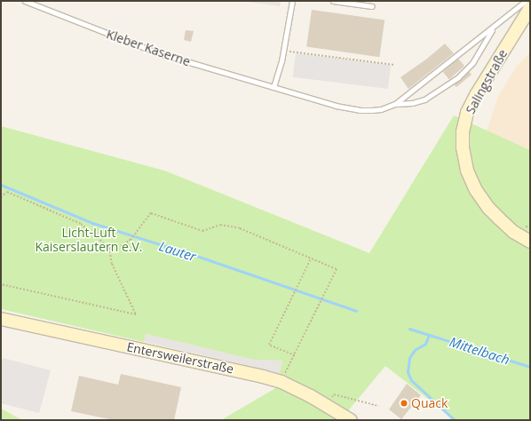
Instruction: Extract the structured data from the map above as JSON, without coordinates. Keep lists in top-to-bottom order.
{
  "streets": {
    "main road": ["Salingstraße", "Entersweilerstraße"],
    "lane": ["Kleber Kaserne"]
  },
  "water": ["Lauter", "Mittelbach"],
  "parks": ["Licht-Luft Kaiserslautern e.V."],
  "places": ["Quack"]
}
